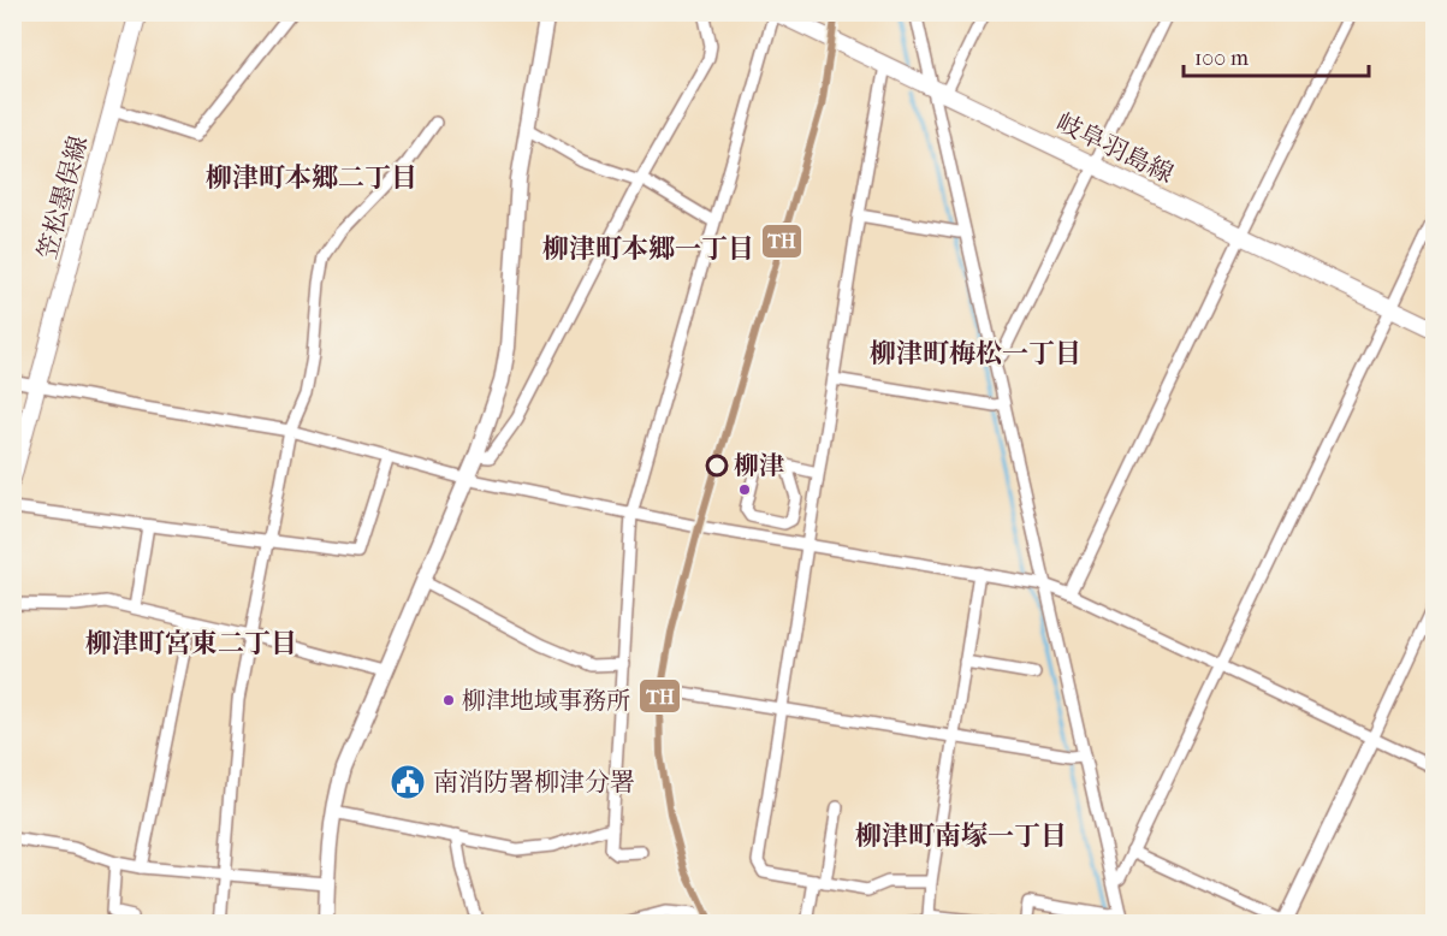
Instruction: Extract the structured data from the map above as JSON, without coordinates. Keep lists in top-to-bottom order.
{
  "streets": {
    "main road": ["岐阜羽島線", "笠松墨俣線"]
  },
  "districts": [
    "柳津町本郷二丁目",
    "柳津町本郷一丁目",
    "柳津町梅松一丁目",
    "柳津町宮東二丁目",
    "柳津町南塚一丁目"
  ],
  "places": {
    "other": ["柳津", "柳津地域事務所"],
    "public building": ["南消防署柳津分署"]
  },
  "lines": ["transit line TH"],
  "scale_bar": "100 m"
}
